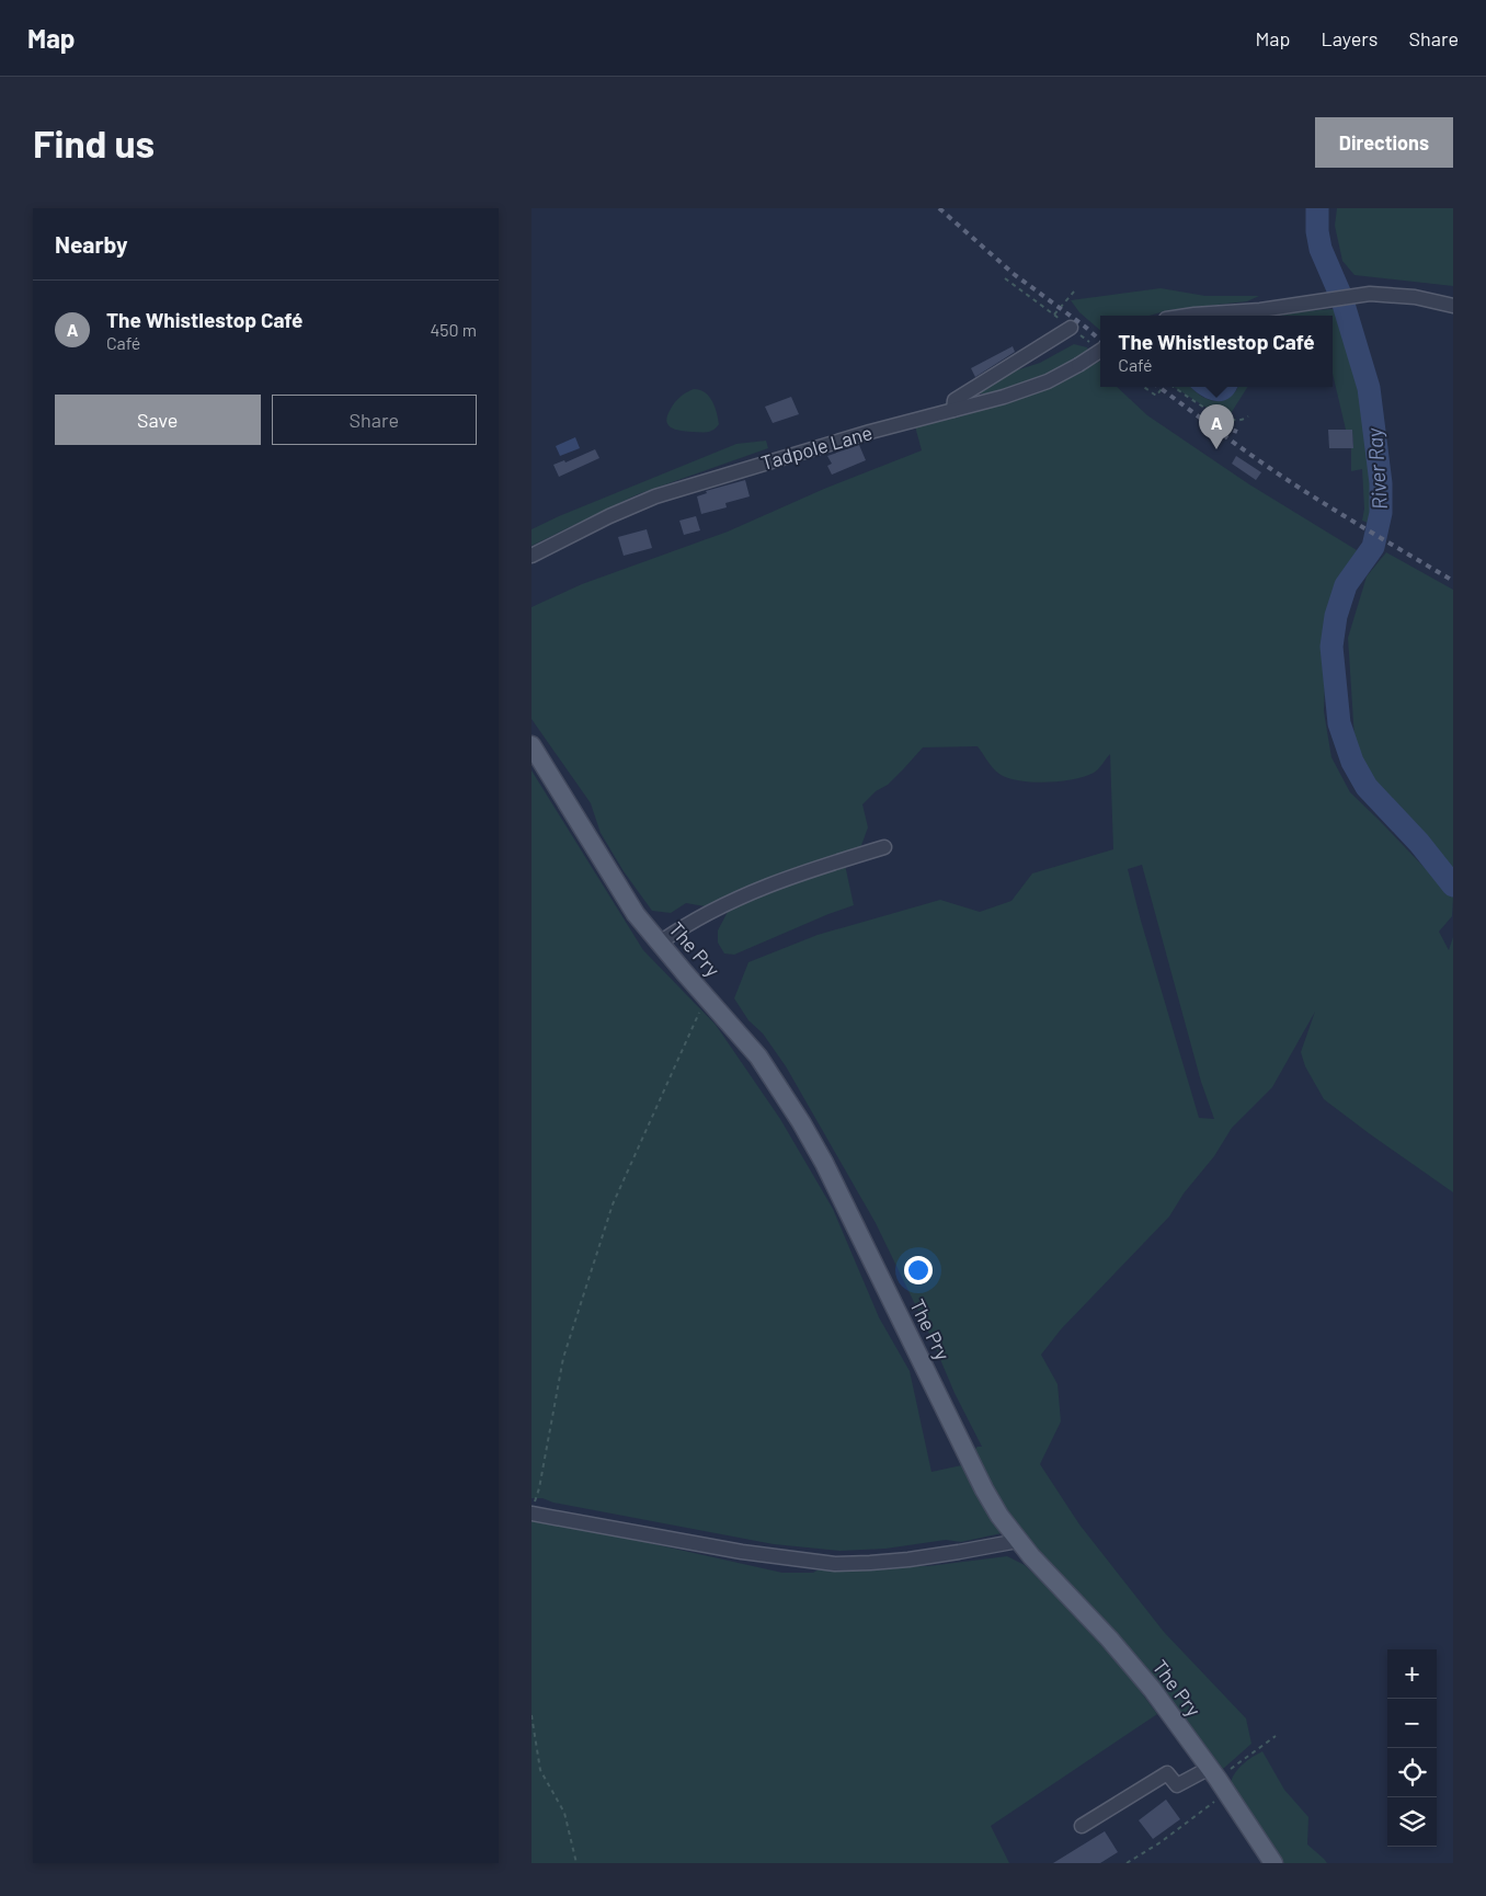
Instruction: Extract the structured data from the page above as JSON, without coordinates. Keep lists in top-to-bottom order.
{
  "streets": {
    "main road": ["The Pry"],
    "street": ["Tadpole Lane"]
  },
  "water": ["River Ray"],
  "page": {
    "header": "Map",
    "nav": ["Map", "Layers", "Share"],
    "buttons": [
      "Directions",
      ["Save", "Share"]
    ],
    "title": "Find us",
    "heading": "Nearby",
    "list": [
      {
        "mark": "A",
        "name": "The Whistlestop Café",
        "note": "Café",
        "value": "450 m"
      }
    ],
    "popup": ["The Whistlestop Café", "Café"],
    "pins": "A",
    "map_buttons": ["+", "−"]
  }
}
